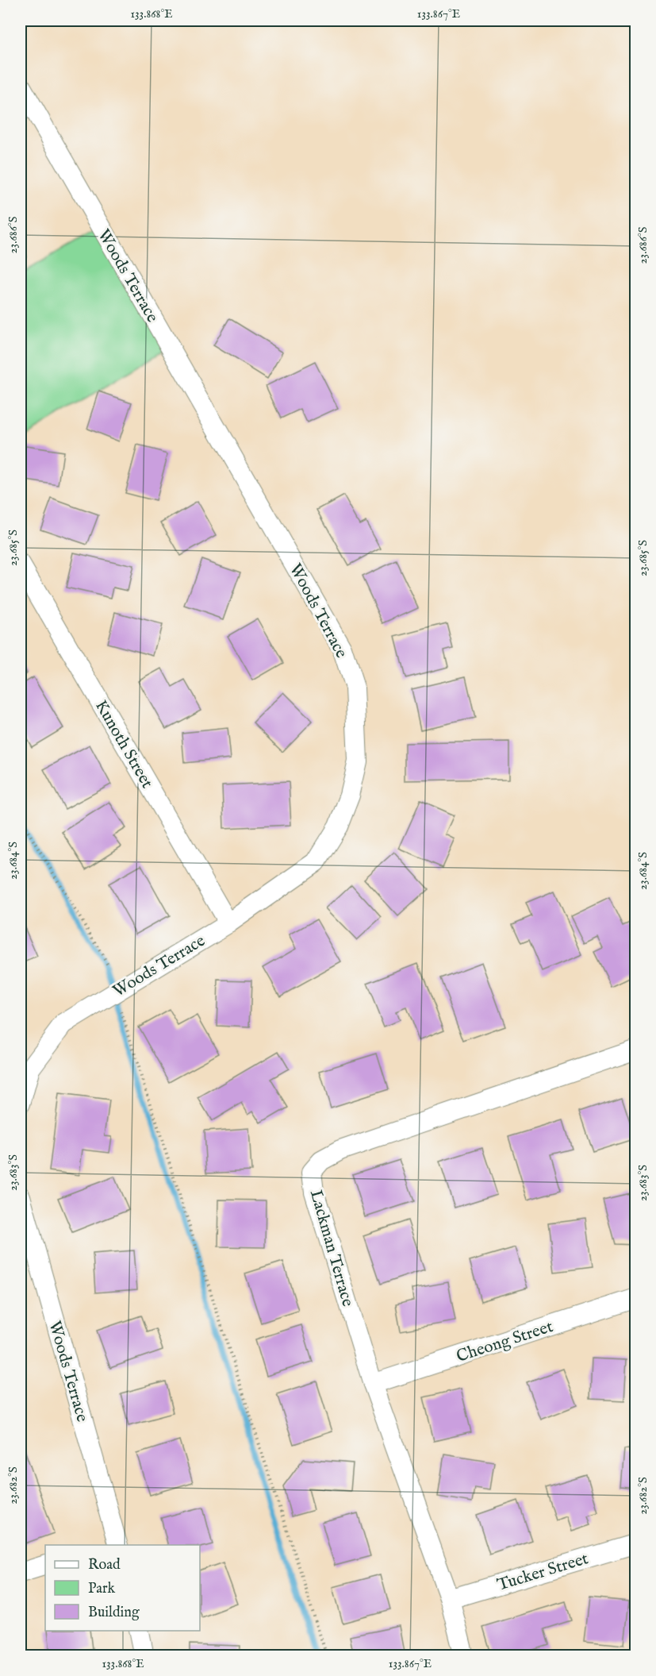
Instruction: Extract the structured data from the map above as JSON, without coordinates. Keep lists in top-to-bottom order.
{
  "streets": {
    "street": [
      "Woods Terrace",
      "Kunoth Street",
      "Lackman Terrace",
      "Cheong Street",
      "Tucker Street"
    ]
  },
  "crossings": [
    ["Woods Terrace", "Kunoth Street"],
    ["Lackman Terrace", "Cheong Street"],
    ["Lackman Terrace", "Tucker Street"]
  ],
  "legend": ["Road", "Park", "Building"],
  "coordinates": [
    "133.868°E",
    "133.867°E",
    "23.686°S",
    "23.685°S",
    "23.684°S",
    "23.683°S",
    "23.682°S"
  ]
}
